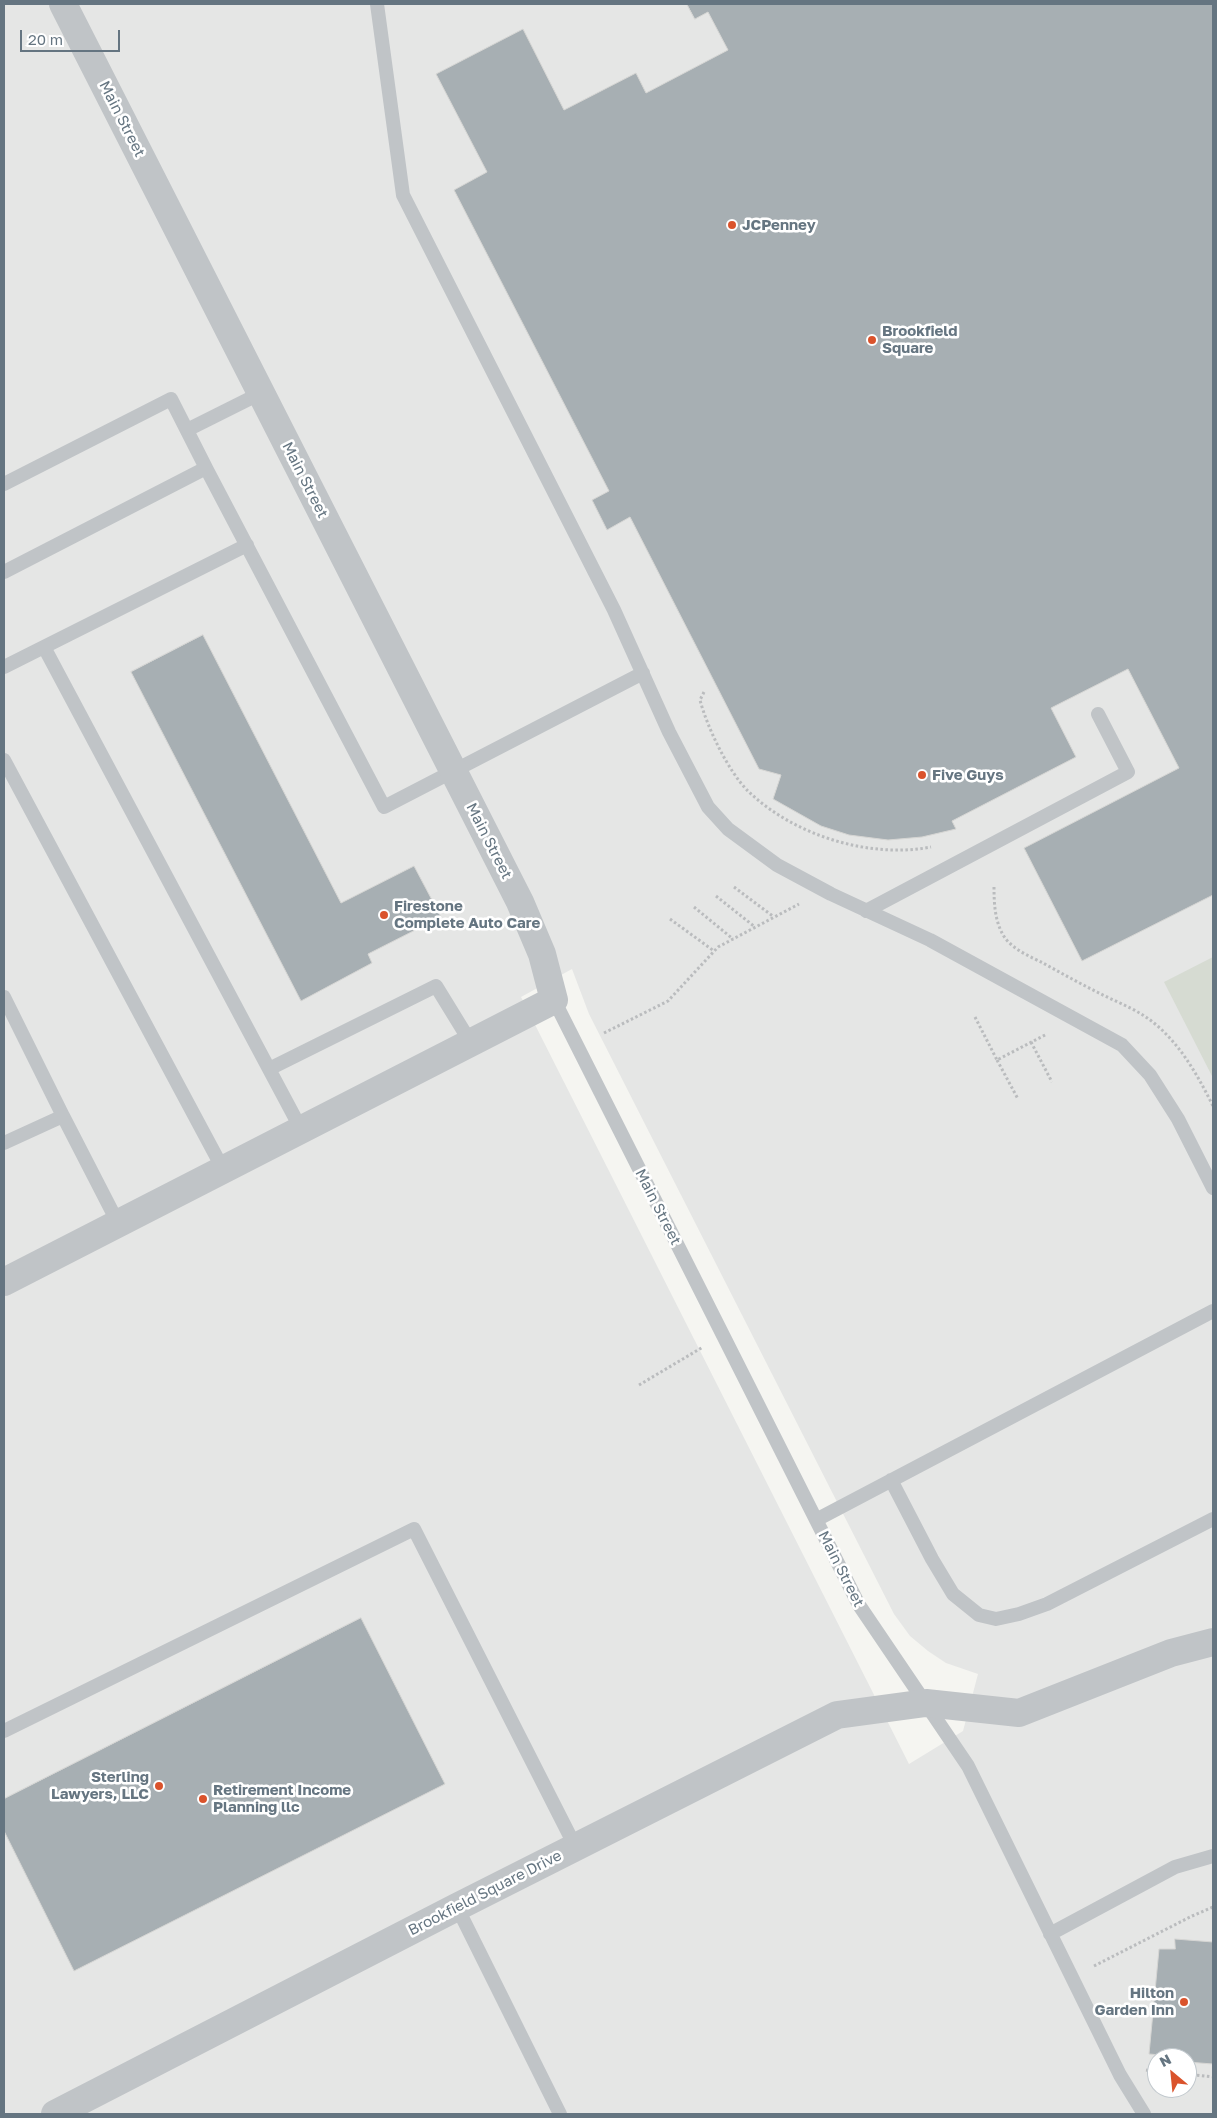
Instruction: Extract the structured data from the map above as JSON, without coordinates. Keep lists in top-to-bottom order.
{
  "streets": {
    "street": ["Main Street", "Brookfield Square Drive"]
  },
  "crossings": [
    ["Main Street", "Brookfield Square Drive"]
  ],
  "places": [
    "JCPenney",
    "Brookfield Square",
    "Five Guys",
    "Firestone Complete Auto Care",
    "Sterling Lawyers, LLC",
    "Retirement Income Planning llc",
    "Hilton Garden Inn"
  ],
  "scale_bar": "20 m",
  "north": "top left"
}
